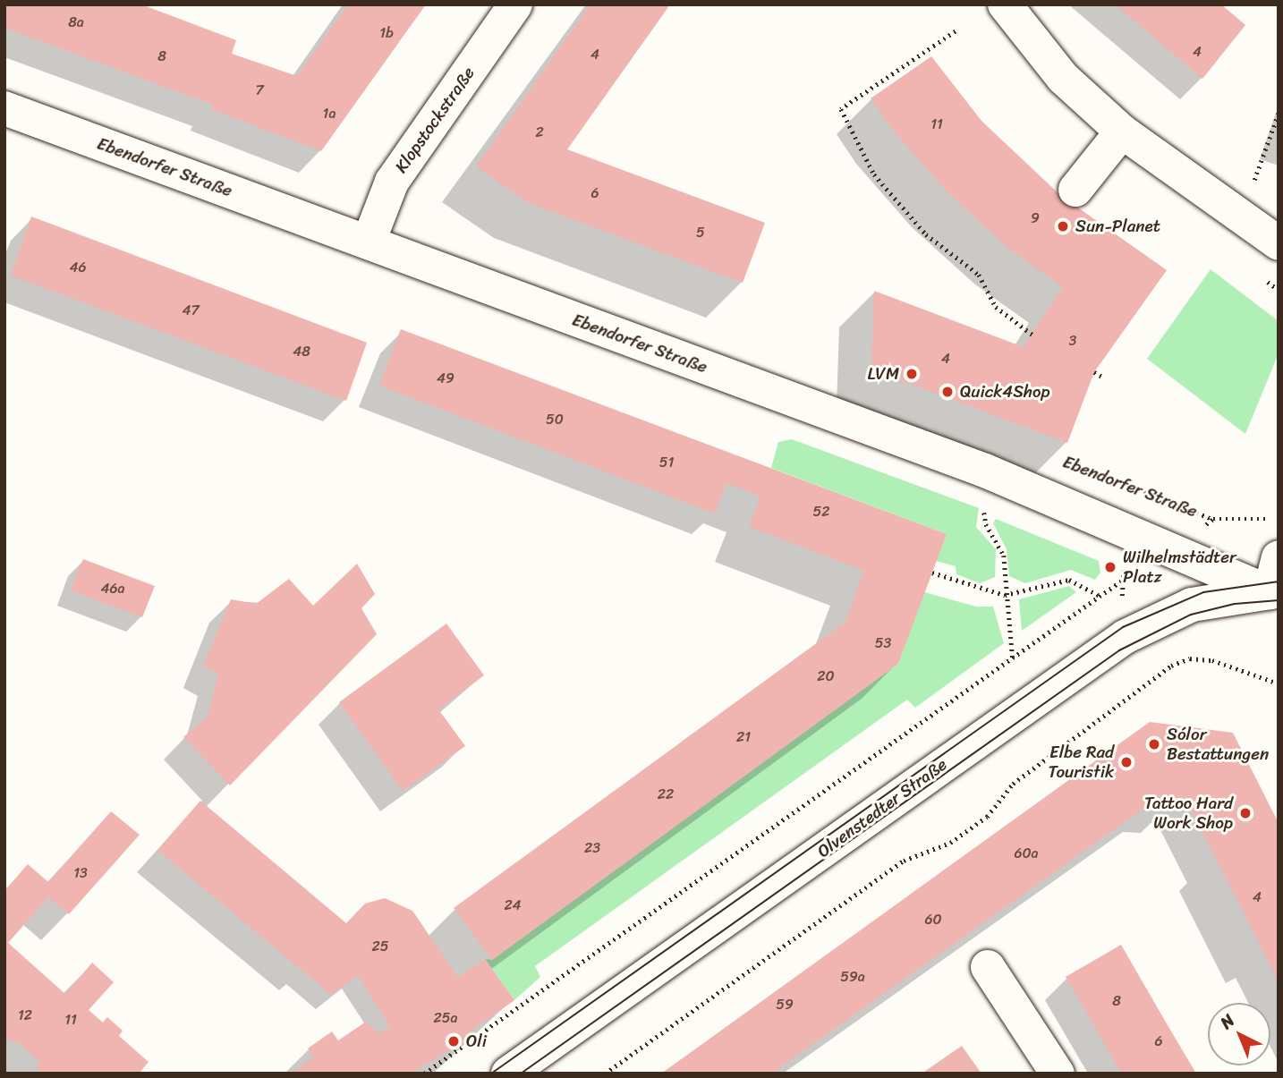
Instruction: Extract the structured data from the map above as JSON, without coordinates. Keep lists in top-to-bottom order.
{
  "streets": {
    "street": ["Klopstockstraße", "Ebendorfer Straße", "Olvenstedter Straße"]
  },
  "crossings": [
    ["Klopstockstraße", "Ebendorfer Straße"],
    ["Ebendorfer Straße", "Olvenstedter Straße"]
  ],
  "places": [
    "Sun-Planet",
    "LVM",
    "Quick4Shop",
    "Wilhelmstädter Platz",
    "Sólor Bestattungen",
    "Elbe Rad Touristik",
    "Tattoo Hard Work Shop",
    "Oli"
  ],
  "house_numbers": [
    "8a",
    "1b",
    "4",
    "4",
    "8",
    "7",
    "1a",
    "11",
    "2",
    "6",
    "9",
    "5",
    "46",
    "47",
    "3",
    "48",
    "4",
    "49",
    "50",
    "51",
    "52",
    "46a",
    "53",
    "20",
    "21",
    "22",
    "23",
    "60a",
    "13",
    "4",
    "24",
    "60",
    "25",
    "59a",
    "8",
    "59",
    "12",
    "25a",
    "11",
    "6"
  ],
  "north": "top left"
}
